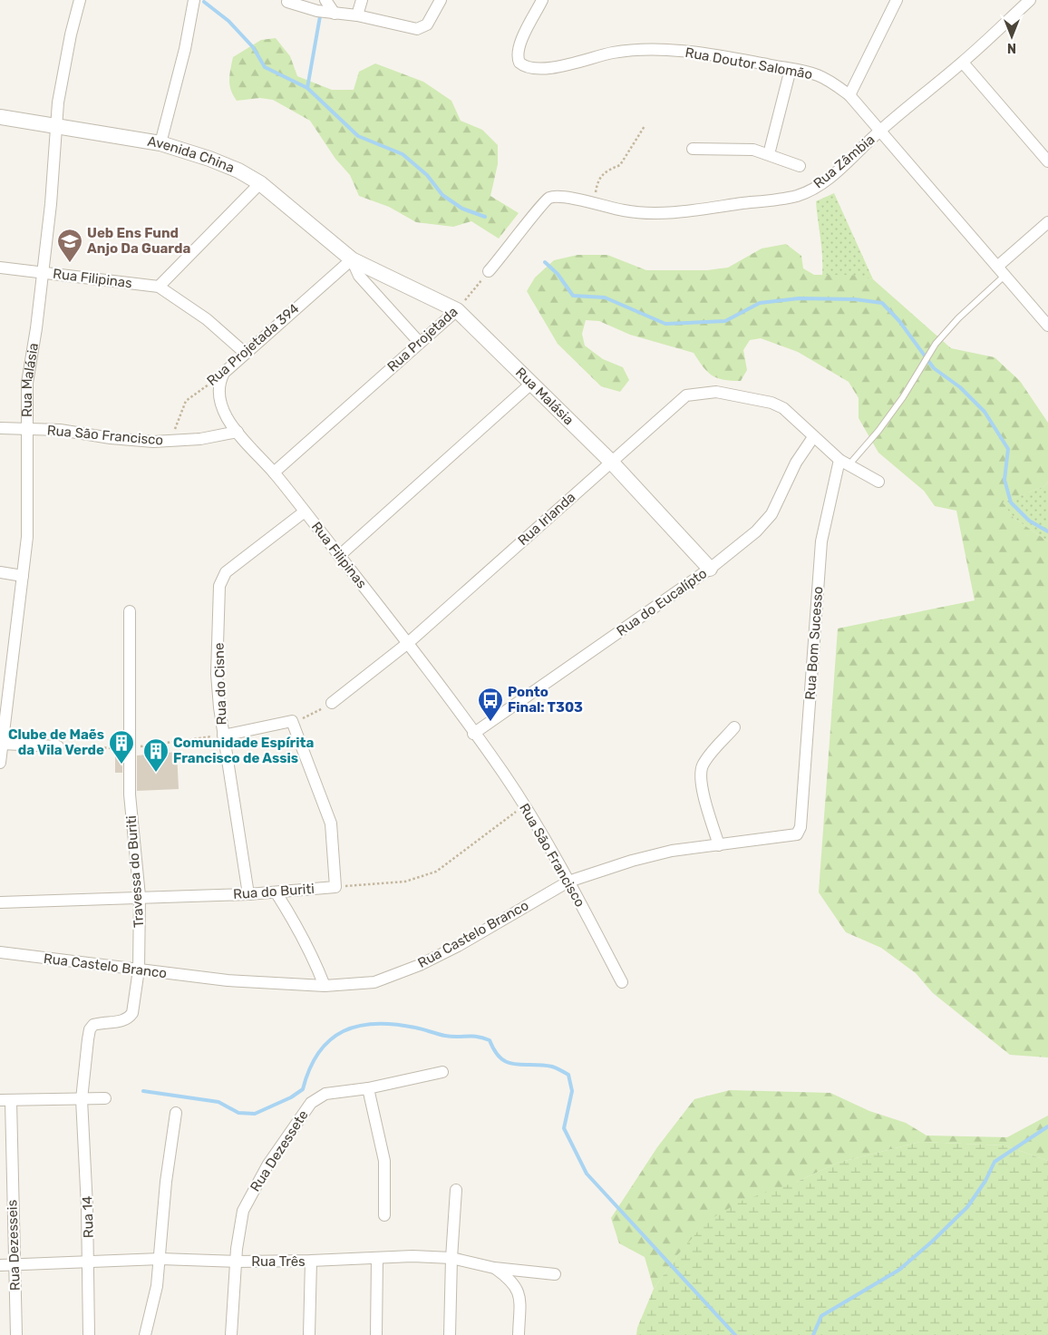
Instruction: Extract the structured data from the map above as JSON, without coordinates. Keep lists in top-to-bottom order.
{
  "streets": {
    "street": [
      "Rua Doutor Salomão",
      "Avenida China",
      "Rua Zâmbia",
      "Rua Filipinas",
      "Rua Projetada",
      "Rua Projetada 394",
      "Rua Malásia",
      "Rua São Francisco",
      "Rua Irlanda",
      "Rua do Eucalípto",
      "Rua Bom Sucesso",
      "Rua do Cisne",
      "Travessa do Buriti",
      "Rua do Buriti",
      "Rua Castelo Branco",
      "Rua Dezessete",
      "Rua 14",
      "Rua Dezesseis",
      "Rua Três"
    ]
  },
  "crossings": [
    ["Rua Doutor Salomão", "Rua Zâmbia"],
    ["Avenida China", "Rua Projetada 394"],
    ["Avenida China", "Rua Malásia"],
    ["Rua Zâmbia", "Rua Projetada"],
    ["Rua Filipinas", "Rua Projetada"],
    ["Rua Filipinas", "Rua Projetada 394"],
    ["Rua Filipinas", "Rua Malásia"],
    ["Rua Filipinas", "Rua São Francisco"],
    ["Rua Filipinas", "Rua Irlanda"],
    ["Rua Filipinas", "Rua do Eucalípto"],
    ["Rua Filipinas", "Rua do Cisne"],
    ["Rua Projetada", "Rua Malásia"],
    ["Rua Projetada 394", "Rua Malásia"],
    ["Rua Projetada 394", "Rua São Francisco"],
    ["Rua Malásia", "Rua São Francisco"],
    ["Rua Malásia", "Rua Irlanda"],
    ["Rua Malásia", "Rua do Eucalípto"],
    ["Rua São Francisco", "Rua do Eucalípto"],
    ["Rua São Francisco", "Rua Castelo Branco"],
    ["Rua Irlanda", "Rua do Eucalípto"],
    ["Rua Bom Sucesso", "Rua Castelo Branco"],
    ["Rua do Cisne", "Rua do Buriti"],
    ["Travessa do Buriti", "Rua do Buriti"],
    ["Travessa do Buriti", "Rua Castelo Branco"],
    ["Travessa do Buriti", "Rua 14"],
    ["Rua Dezessete", "Rua Três"],
    ["Rua 14", "Rua Três"],
    ["Rua Dezesseis", "Rua Três"]
  ],
  "places": {
    "school or university": ["Ueb Ens Fund Anjo Da Guarda"],
    "bus stop": ["Ponto Final: T303"],
    "building": ["Clube de Maẽs da Vila Verde", "Comunidade Espírita Francisco de Assis"]
  },
  "north": "bottom"
}
